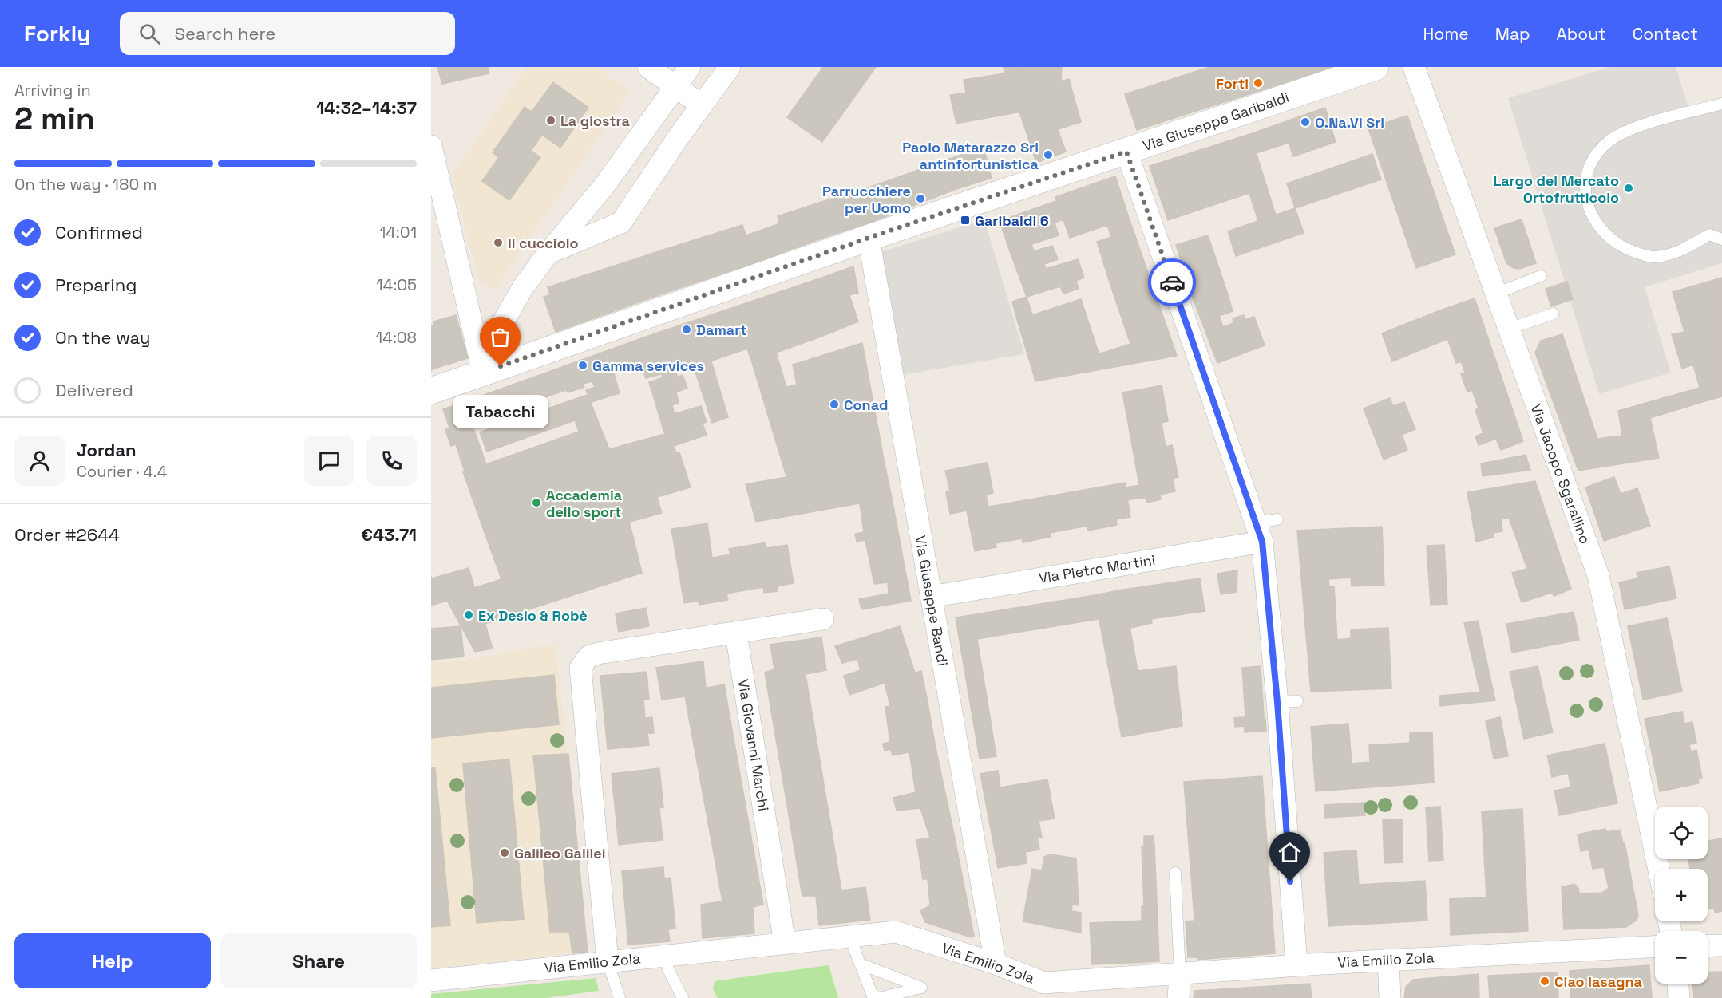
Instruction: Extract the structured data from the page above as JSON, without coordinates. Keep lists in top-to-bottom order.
{
  "streets": {
    "street": [
      "Via Giuseppe Garibaldi",
      "Via Jacopo Sgarallino",
      "Via Pietro Martini",
      "Via Giuseppe Bandi",
      "Via Giovanni Marchi",
      "Via Emilio Zola"
    ]
  },
  "crossings": [
    ["Via Giuseppe Garibaldi", "Via Giuseppe Bandi"],
    ["Via Pietro Martini", "Via Giuseppe Bandi"],
    ["Via Giuseppe Bandi", "Via Emilio Zola"],
    ["Via Giovanni Marchi", "Via Emilio Zola"]
  ],
  "places": {
    "other": [
      "Forti",
      "La giostra",
      "O.Na.Vi Srl",
      "Paolo Matarazzo Srl antinfortunistica",
      "Largo del Mercato Ortofrutticolo",
      "Parrucchiere per Uomo",
      "Il cucciolo",
      "Damart",
      "Gamma services",
      "Tabacchi",
      "Conad",
      "Accademia dello sport",
      "Ex Desio & Robè",
      "Galileo Galilei",
      "Ciao lasagna"
    ],
    "transit": ["Garibaldi 6"]
  },
  "page": {
    "header": "Forkly",
    "search": "Search here",
    "nav": [
      "Home",
      "Map",
      "About",
      "Contact"
    ],
    "heading": ["2 min", "Arriving in", "14:32–14:37"],
    "panel": [
      "Jordan",
      "Courier · 4.4",
      "Order #2644",
      "€43.71"
    ],
    "bar": "On the way · 180 m",
    "list": [
      ["Confirmed", "14:01"],
      ["Preparing", "14:05"],
      ["On the way", "14:08"],
      "Delivered"
    ],
    "bubble": "Tabacchi",
    "map_buttons": ["+", "−"],
    "buttons": ["Help", "Share"]
  }
}
